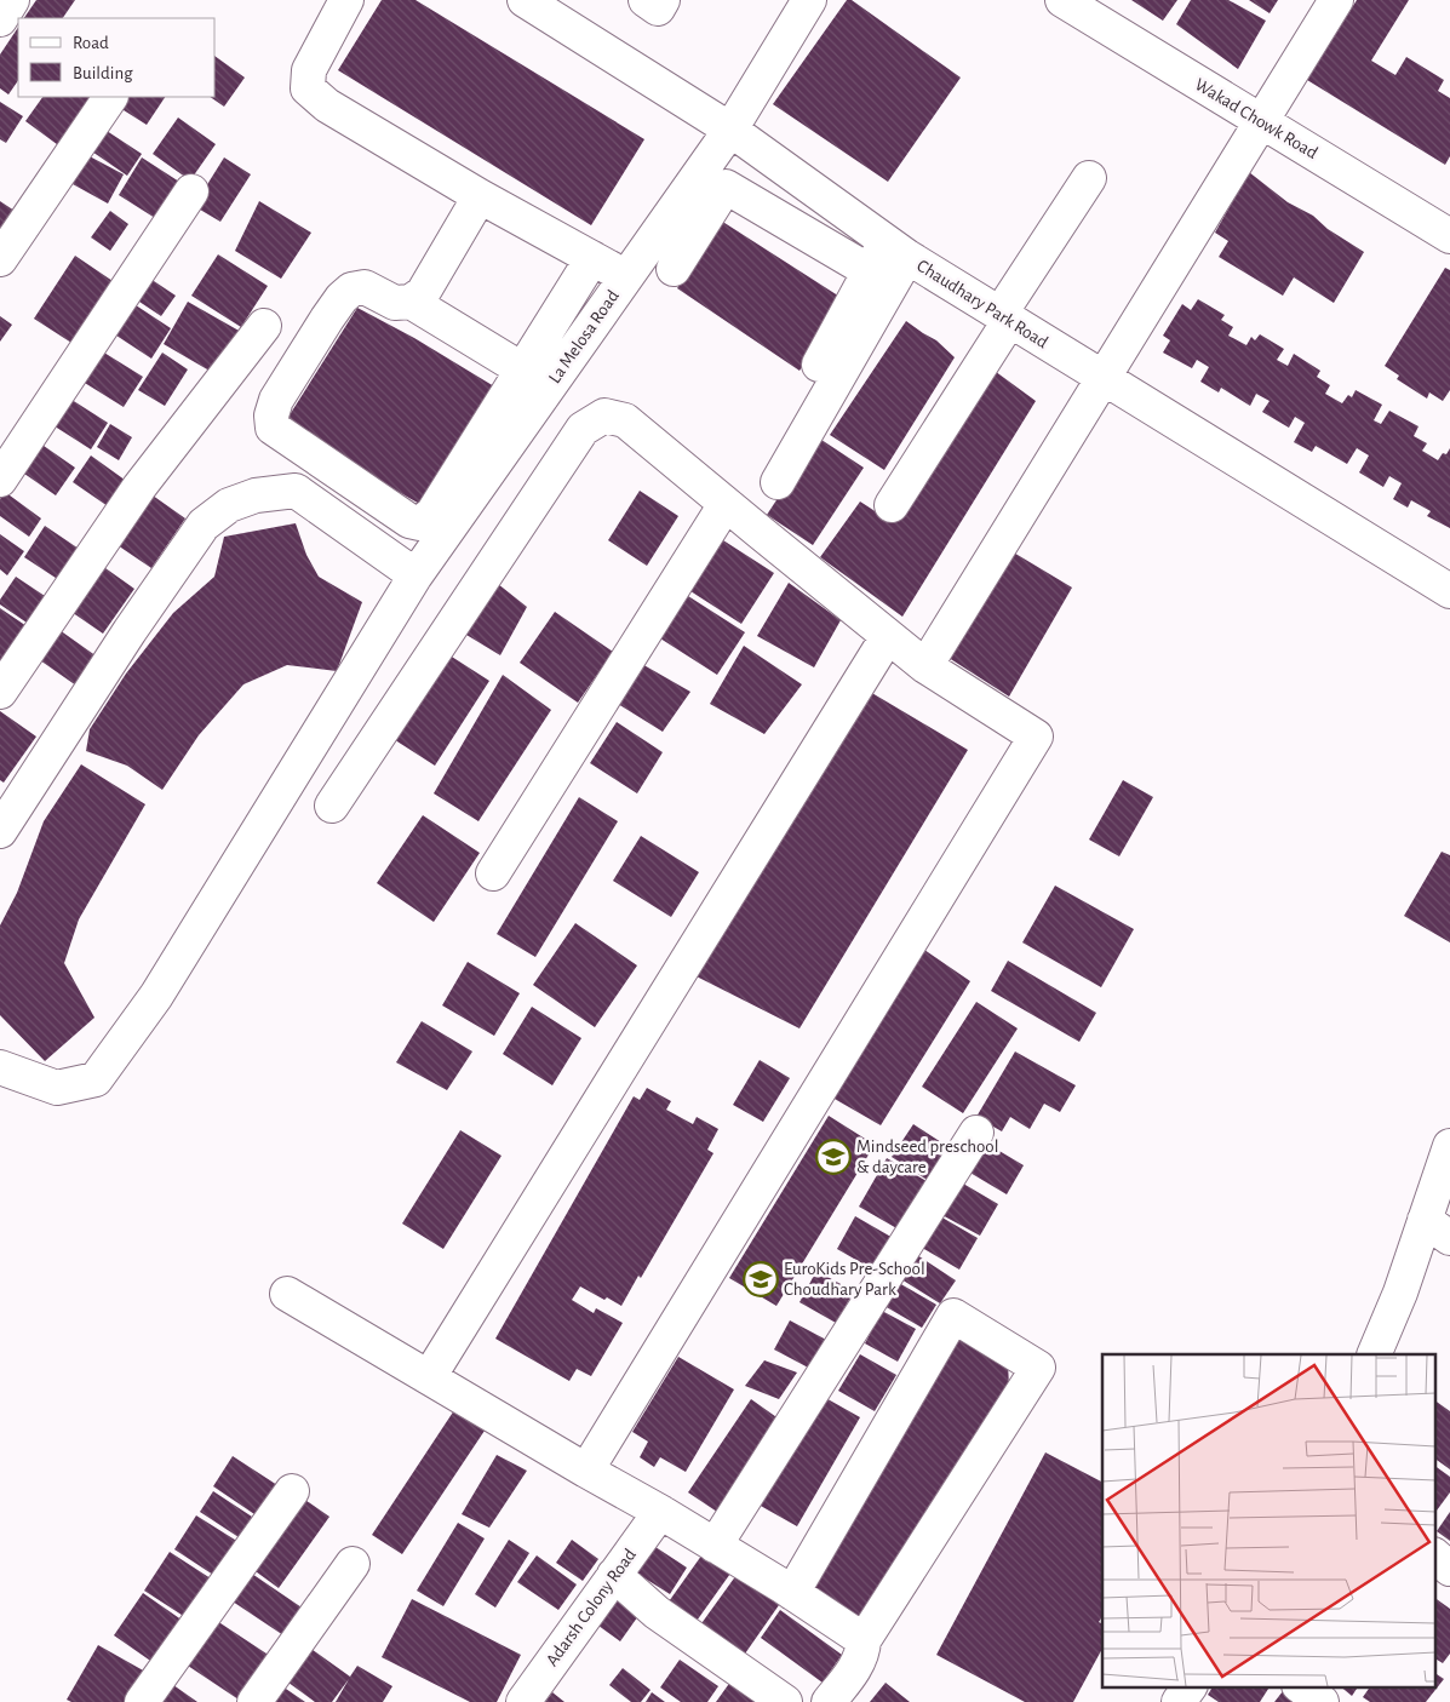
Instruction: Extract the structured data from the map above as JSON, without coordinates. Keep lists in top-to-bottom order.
{
  "streets": {
    "street": [
      "Wakad Chowk Road",
      "Chaudhary Park Road",
      "La Melosa Road",
      "Adarsh Colony Road"
    ]
  },
  "crossings": [
    ["Chaudhary Park Road", "La Melosa Road"]
  ],
  "places": {
    "school or university": ["Mindseed preschool & daycare", "EuroKids Pre-School Choudhary Park"]
  },
  "legend": ["Road", "Building"]
}
